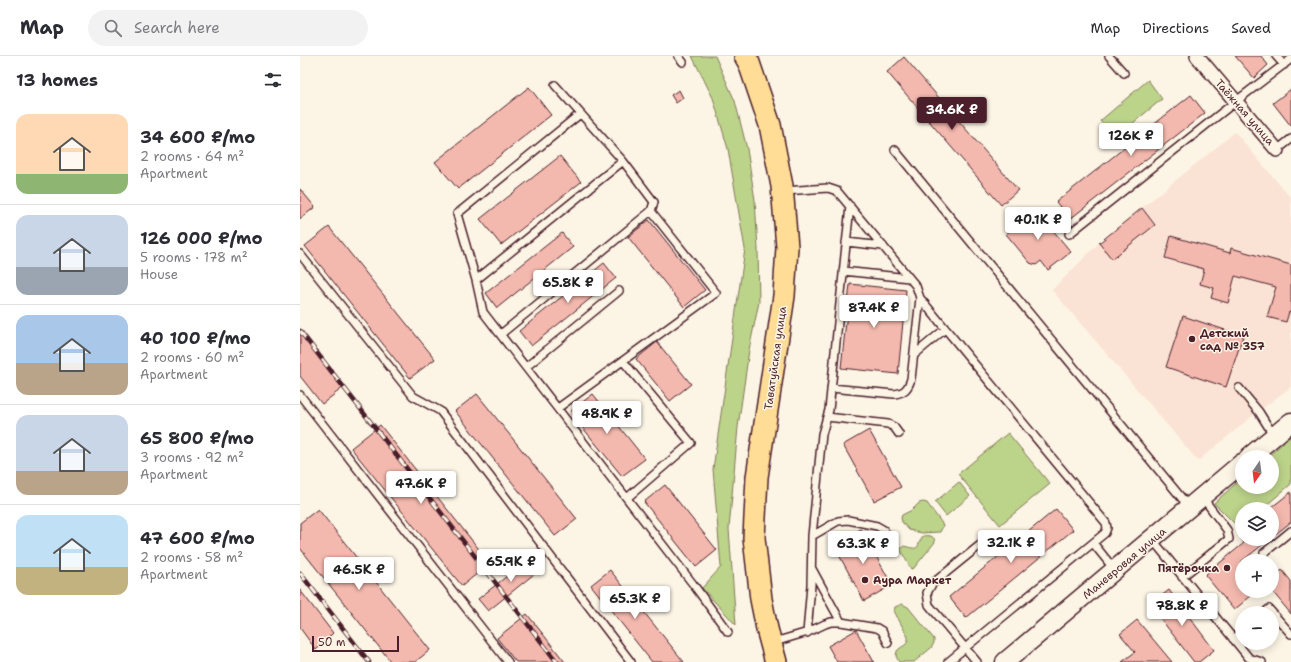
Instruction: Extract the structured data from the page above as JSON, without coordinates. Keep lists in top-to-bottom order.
{
  "streets": {
    "main road": ["Таватуйская улица"],
    "street": ["Таёжная улица", "Маневровая улица"]
  },
  "places": ["Детский сад № 357", "Пятёрочка", "Аура Маркет"],
  "scale_bar": "50 m",
  "north": "bottom",
  "page": {
    "header": "Map",
    "search": "Search here",
    "nav": ["Map", "Directions", "Saved"],
    "heading": "13 homes",
    "price": [
      "34.6K ₽",
      "126K ₽",
      "40.1K ₽",
      "65.8K ₽",
      "87.4K ₽",
      "48.9K ₽",
      "47.6K ₽",
      "32.1K ₽",
      "63.3K ₽",
      "65.9K ₽",
      "46.5K ₽",
      "65.3K ₽",
      "78.8K ₽"
    ],
    "list": [
      {
        "name": "34 600 ₽/mo",
        "note": "2 rooms · 64 m² · Apartment"
      },
      {
        "name": "126 000 ₽/mo",
        "note": "5 rooms · 178 m² · House"
      },
      {
        "name": "40 100 ₽/mo",
        "note": "2 rooms · 60 m² · Apartment"
      },
      {
        "name": "65 800 ₽/mo",
        "note": "3 rooms · 92 m² · Apartment"
      },
      {
        "name": "47 600 ₽/mo",
        "note": "2 rooms · 58 m² · Apartment"
      }
    ],
    "map_buttons": ["+", "−"],
    "scale": "50 m"
  }
}
